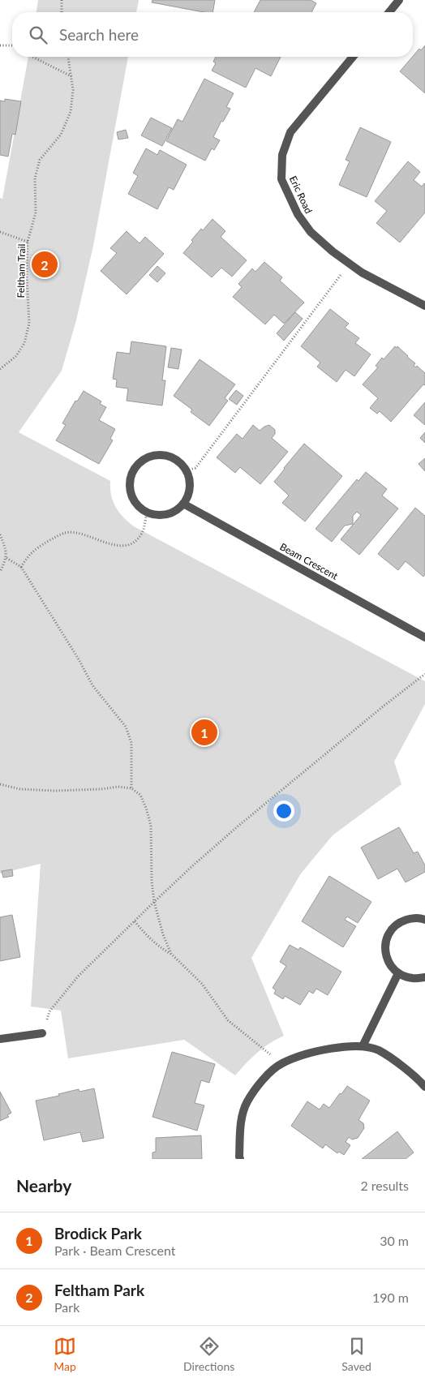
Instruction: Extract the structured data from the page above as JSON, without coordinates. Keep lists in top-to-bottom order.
{
  "streets": {
    "street": ["Eric Road", "Beam Crescent"],
    "path": ["Feltham Trail"]
  },
  "page": {
    "search": "Search here",
    "pins": ["2", "1"],
    "heading": ["Nearby", "2 results"],
    "list": [
      {
        "mark": "1",
        "name": "Brodick Park",
        "note": "Park · Beam Crescent",
        "value": "30 m"
      },
      {
        "mark": "2",
        "name": "Feltham Park",
        "note": "Park",
        "value": "190 m"
      }
    ],
    "nav": ["Map", "Directions", "Saved"]
  }
}
